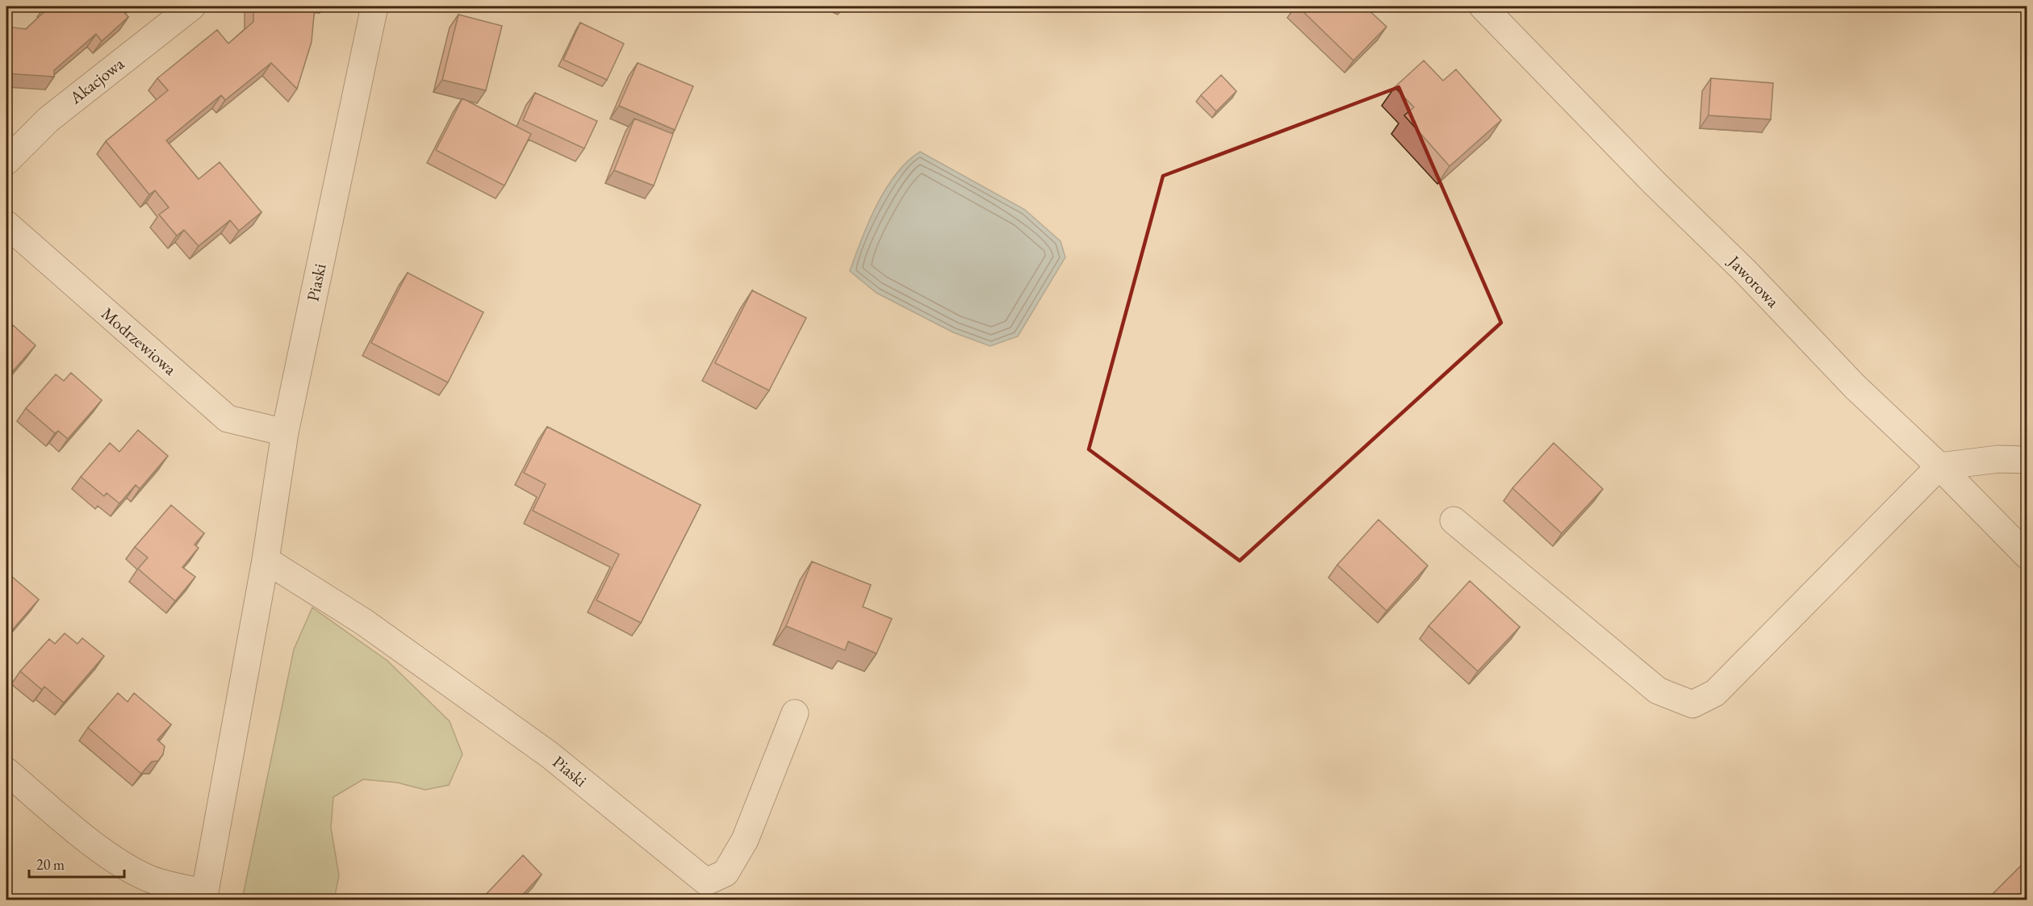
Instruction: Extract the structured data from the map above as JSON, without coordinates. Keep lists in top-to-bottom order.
{
  "streets": {
    "street": [
      "Akacjowa",
      "Jaworowa",
      "Piaski",
      "Modrzewiowa"
    ]
  },
  "crossings": [
    ["Piaski", "Modrzewiowa"]
  ],
  "scale_bar": "20 m"
}
